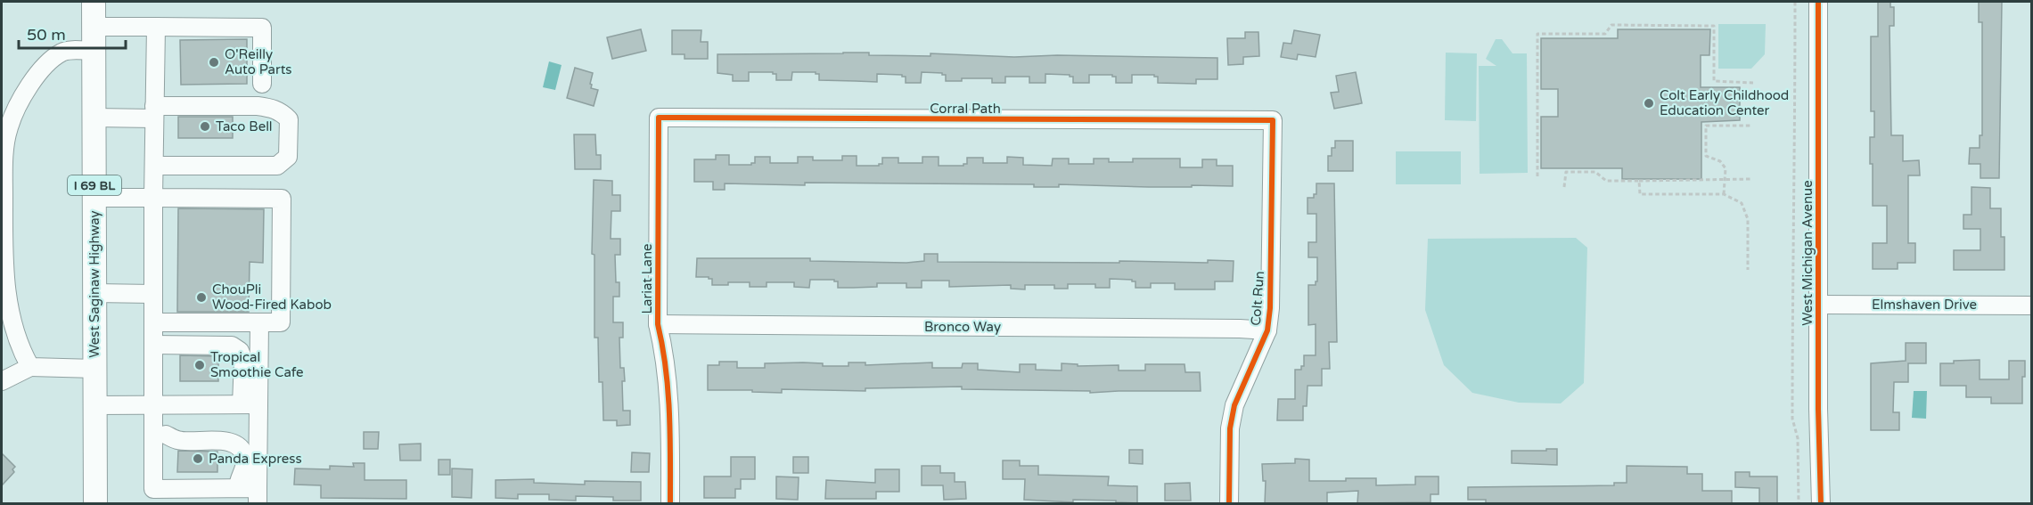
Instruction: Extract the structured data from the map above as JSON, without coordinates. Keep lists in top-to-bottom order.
{
  "streets": {
    "main road": ["I 69 BL", "West Saginaw Highway"],
    "street": [
      "Corral Path",
      "West Michigan Avenue",
      "Lariat Lane",
      "Colt Run",
      "Elmshaven Drive",
      "Bronco Way"
    ]
  },
  "crossings": [
    ["Corral Path", "Lariat Lane"],
    ["Corral Path", "Colt Run"],
    ["West Michigan Avenue", "Elmshaven Drive"],
    ["Lariat Lane", "Bronco Way"],
    ["Colt Run", "Bronco Way"]
  ],
  "places": [
    "O'Reilly Auto Parts",
    "Colt Early Childhood Education Center",
    "Taco Bell",
    "ChouPli Wood-Fired Kabob",
    "Tropical Smoothie Cafe",
    "Panda Express"
  ],
  "scale_bar": "50 m"
}
